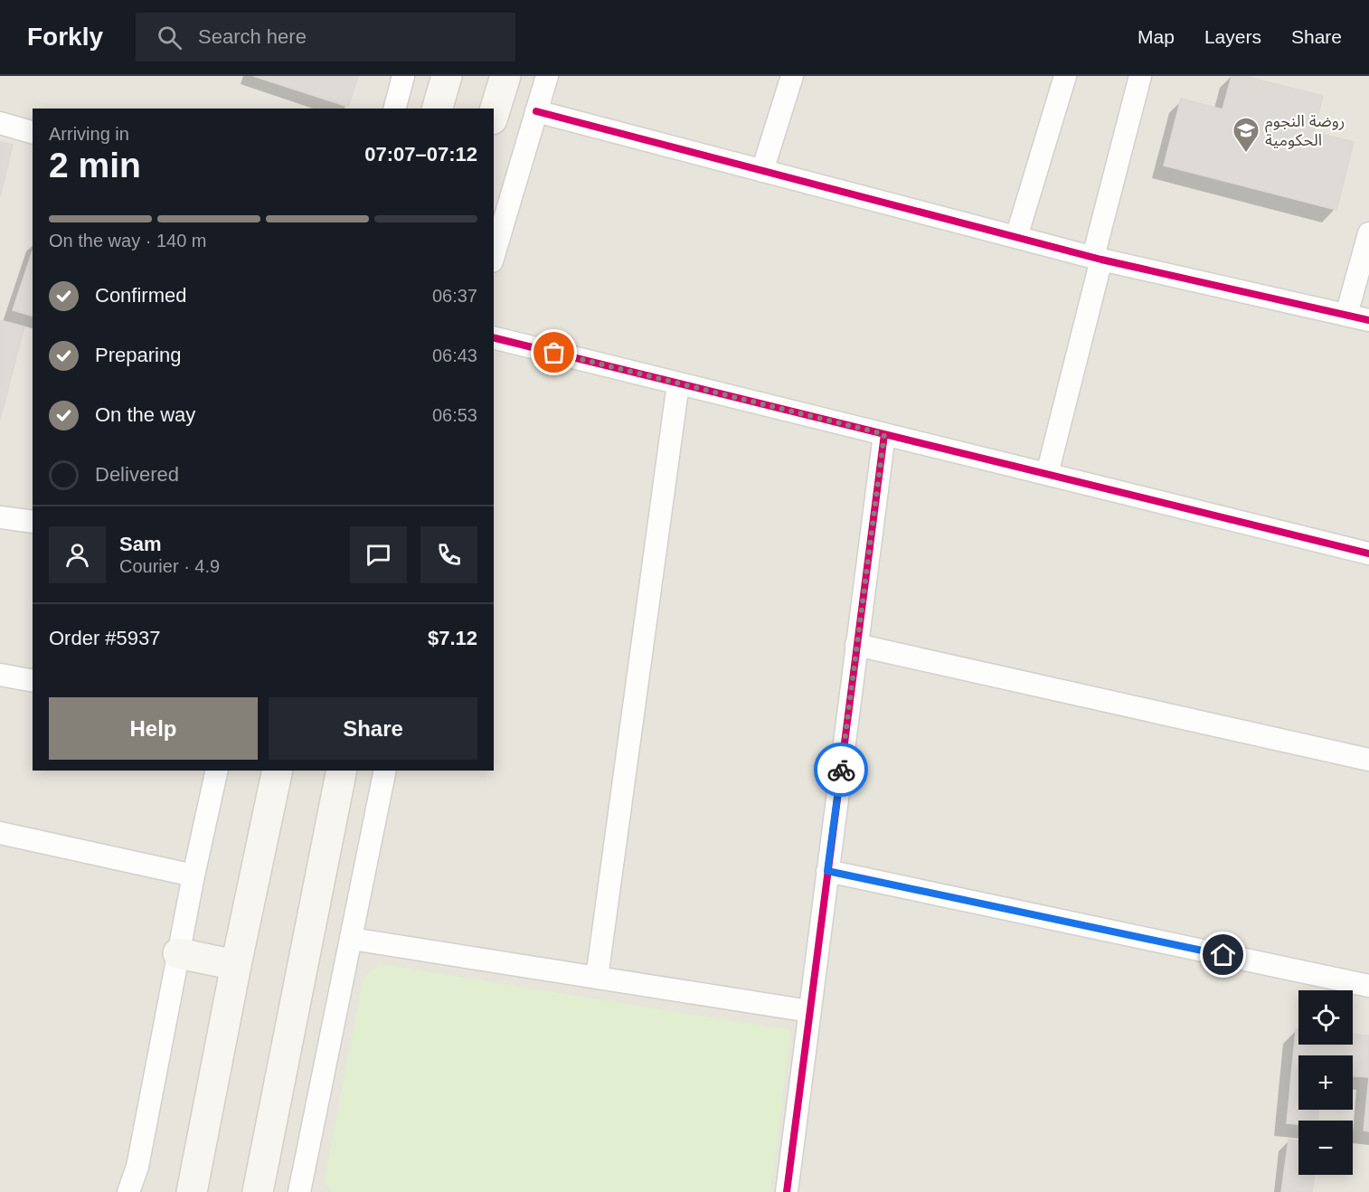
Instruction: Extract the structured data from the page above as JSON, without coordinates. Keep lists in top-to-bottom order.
{
  "places": {
    "school or university": ["روضة النجوم الحكومية"]
  },
  "page": {
    "header": "Forkly",
    "search": "Search here",
    "nav": ["Map", "Layers", "Share"],
    "heading": ["2 min", "Arriving in", "07:07–07:12"],
    "panel": [
      "Sam",
      "Courier · 4.9",
      "Order #5937",
      "$7.12"
    ],
    "bar": "On the way · 140 m",
    "list": [
      ["Confirmed", "06:37"],
      ["Preparing", "06:43"],
      ["On the way", "06:53"],
      "Delivered"
    ],
    "buttons": ["Help", "Share"],
    "map_buttons": ["+", "−"]
  }
}
